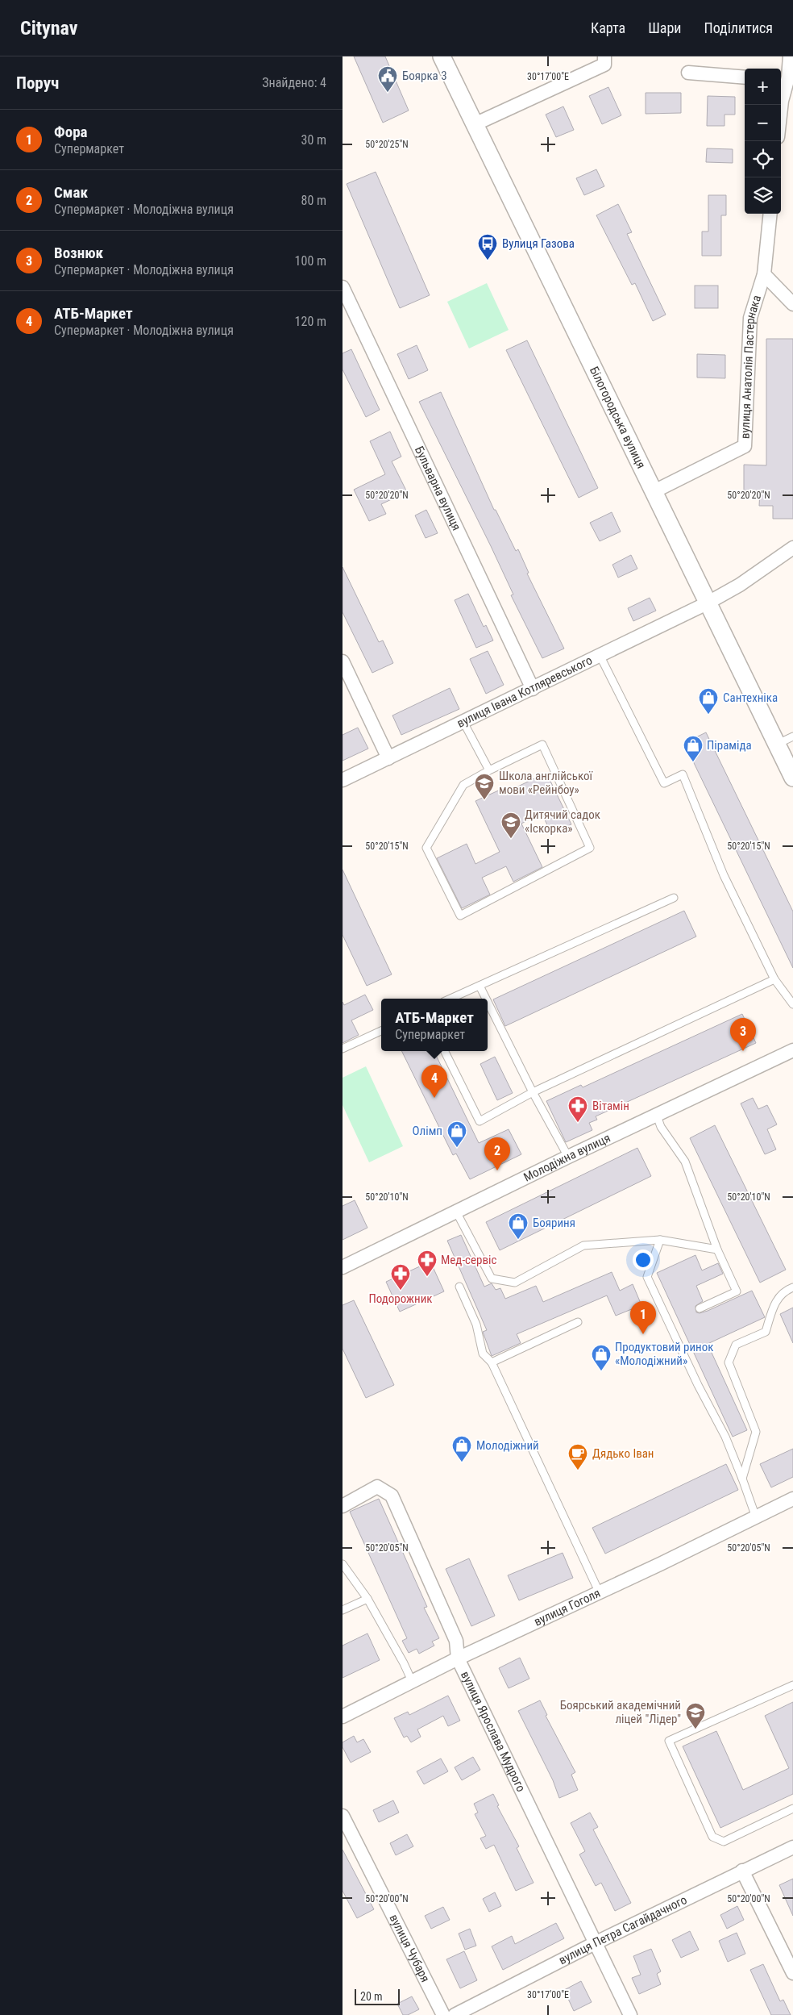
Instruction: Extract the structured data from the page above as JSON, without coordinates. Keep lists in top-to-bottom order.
{
  "streets": {
    "street": [
      "вулиця Анатолія Пастернака",
      "Білогородська вулиця",
      "Бульварна вулиця",
      "вулиця Івана Котляревського",
      "Молодіжна вулиця",
      "вулиця Гоголя",
      "вулиця Ярослава Мудрого",
      "вулиця Петра Сагайдачного",
      "вулиця Чубаря"
    ]
  },
  "crossings": [
    ["вулиця Анатолія Пастернака", "Білогородська вулиця"],
    ["Білогородська вулиця", "вулиця Івана Котляревського"],
    ["Бульварна вулиця", "вулиця Івана Котляревського"],
    ["вулиця Гоголя", "вулиця Ярослава Мудрого"],
    ["вулиця Ярослава Мудрого", "вулиця Петра Сагайдачного"]
  ],
  "places": {
    "public building": ["Боярка 3"],
    "bus stop": ["Вулиця Газова"],
    "shop": [
      "Сантехніка",
      "Піраміда",
      "Олімп",
      "Бояриня",
      "Продуктовий ринок «Молодіжний»",
      "Молодіжний"
    ],
    "school or university": ["Школа англійської мови «Рейнбоу»", "Дитячий садок «Іскорка»", "Боярський академічний ліцей \"Лідер\""],
    "pharmacy": ["Вітамін", "Мед-сервіс", "Подорожник"],
    "cafe": ["Дядько Іван"]
  },
  "scale_bar": "20 m",
  "page": {
    "header": "Citynav",
    "nav": ["Карта", "Шари", "Поділитися"],
    "heading": ["Поруч", "Знайдено: 4"],
    "map_buttons": ["+", "−"],
    "list": [
      {
        "mark": "1",
        "name": "Фора",
        "note": "Супермаркет",
        "value": "30 m"
      },
      {
        "mark": "2",
        "name": "Смак",
        "note": "Супермаркет · Молодіжна вулиця",
        "value": "80 m"
      },
      {
        "mark": "3",
        "name": "Вознюк",
        "note": "Супермаркет · Молодіжна вулиця",
        "value": "100 m"
      },
      {
        "mark": "4",
        "name": "АТБ-Маркет",
        "note": "Супермаркет · Молодіжна вулиця",
        "value": "120 m"
      }
    ],
    "popup": ["АТБ-Маркет", "Супермаркет"],
    "pins": [
      "3",
      "4",
      "2",
      "1"
    ],
    "scale": "20 m"
  },
  "coordinates": [
    "30°17'00\"E",
    "50°20'25\"N",
    "50°20'20\"N",
    "50°20'15\"N",
    "50°20'10\"N",
    "50°20'05\"N",
    "50°20'00\"N"
  ]
}
